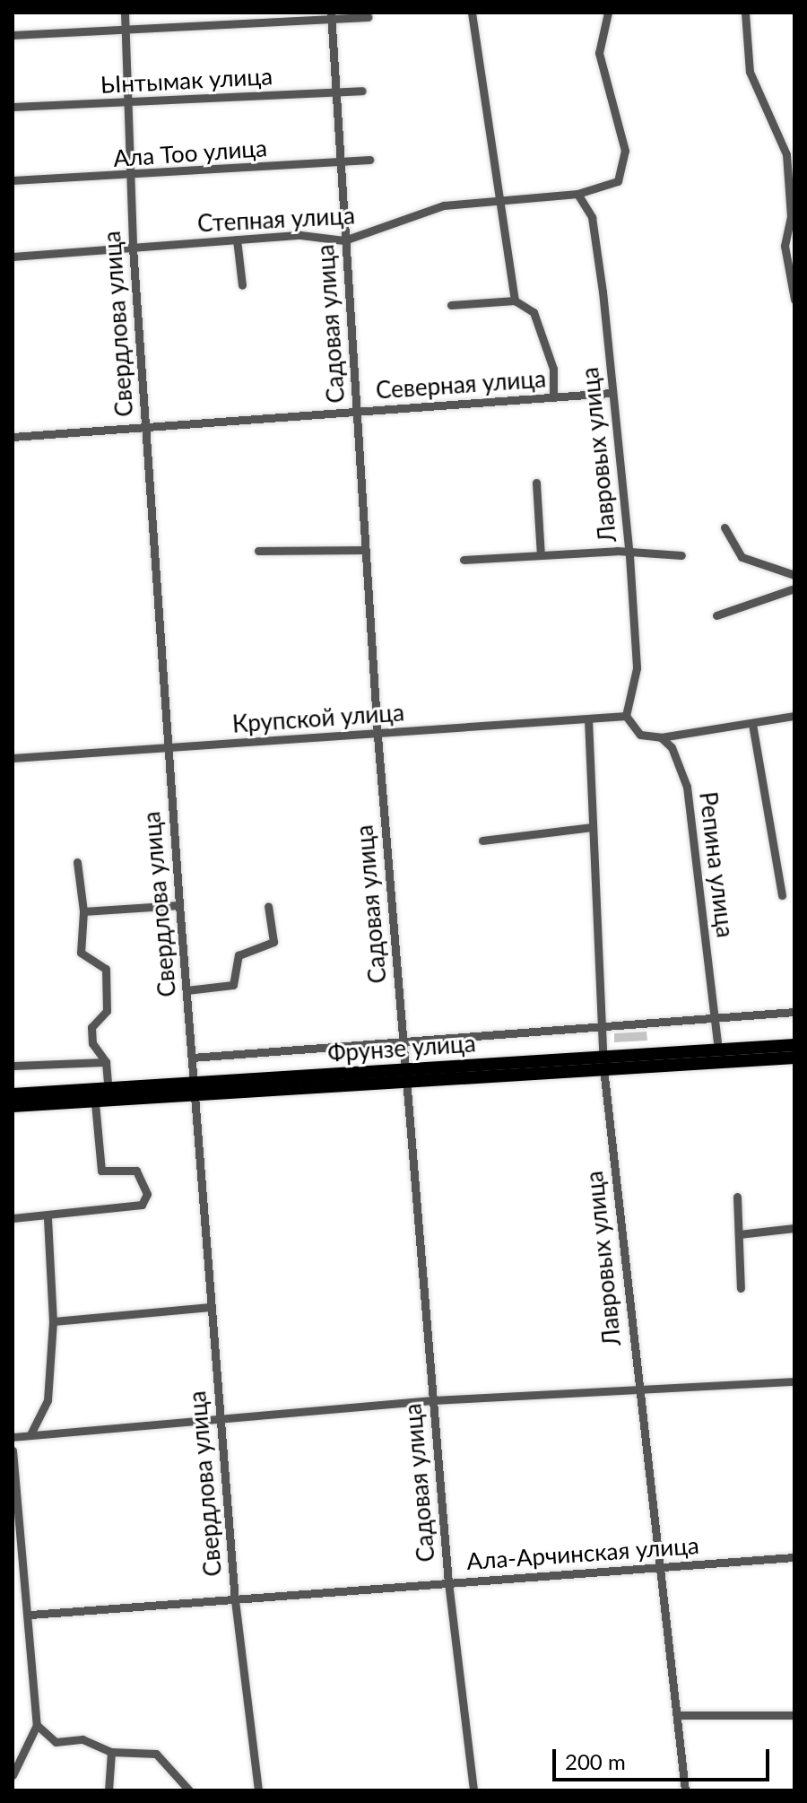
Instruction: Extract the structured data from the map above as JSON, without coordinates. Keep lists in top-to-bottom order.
{
  "streets": {
    "main road": ["Фрунзе улица"],
    "street": [
      "Ынтымак улица",
      "Ала Тоо улица",
      "Степная улица",
      "Свердлова улица",
      "Садовая улица",
      "Северная улица",
      "Лавровых улица",
      "Крупской улица",
      "Репина улица",
      "Ала-Арчинская улица"
    ]
  },
  "crossings": [
    ["Ынтымак улица", "Свердлова улица"],
    ["Ынтымак улица", "Садовая улица"],
    ["Ала Тоо улица", "Свердлова улица"],
    ["Ала Тоо улица", "Садовая улица"],
    ["Степная улица", "Свердлова улица"],
    ["Степная улица", "Садовая улица"],
    ["Степная улица", "Лавровых улица"],
    ["Свердлова улица", "Северная улица"],
    ["Свердлова улица", "Крупской улица"],
    ["Свердлова улица", "Фрунзе улица"],
    ["Свердлова улица", "Ала-Арчинская улица"],
    ["Садовая улица", "Северная улица"],
    ["Садовая улица", "Крупской улица"],
    ["Садовая улица", "Фрунзе улица"],
    ["Садовая улица", "Ала-Арчинская улица"],
    ["Северная улица", "Лавровых улица"],
    ["Лавровых улица", "Крупской улица"],
    ["Лавровых улица", "Репина улица"],
    ["Лавровых улица", "Фрунзе улица"],
    ["Лавровых улица", "Ала-Арчинская улица"],
    ["Крупской улица", "Репина улица"],
    ["Репина улица", "Фрунзе улица"]
  ],
  "scale_bar": "200 m"
}
